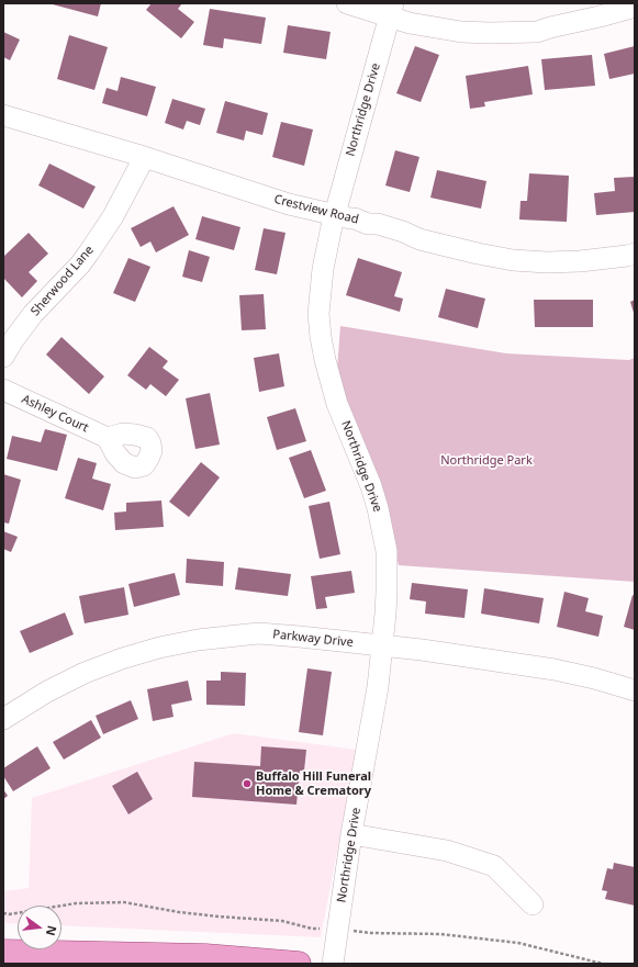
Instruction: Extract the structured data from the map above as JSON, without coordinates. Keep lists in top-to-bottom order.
{
  "streets": {
    "street": [
      "Northridge Drive",
      "Crestview Road",
      "Sherwood Lane",
      "Ashley Court",
      "Parkway Drive"
    ]
  },
  "crossings": [
    ["Northridge Drive", "Crestview Road"],
    ["Northridge Drive", "Parkway Drive"],
    ["Crestview Road", "Sherwood Lane"]
  ],
  "parks": ["Northridge Park"],
  "places": ["Buffalo Hill Funeral Home & Crematory"],
  "north": "right"
}
